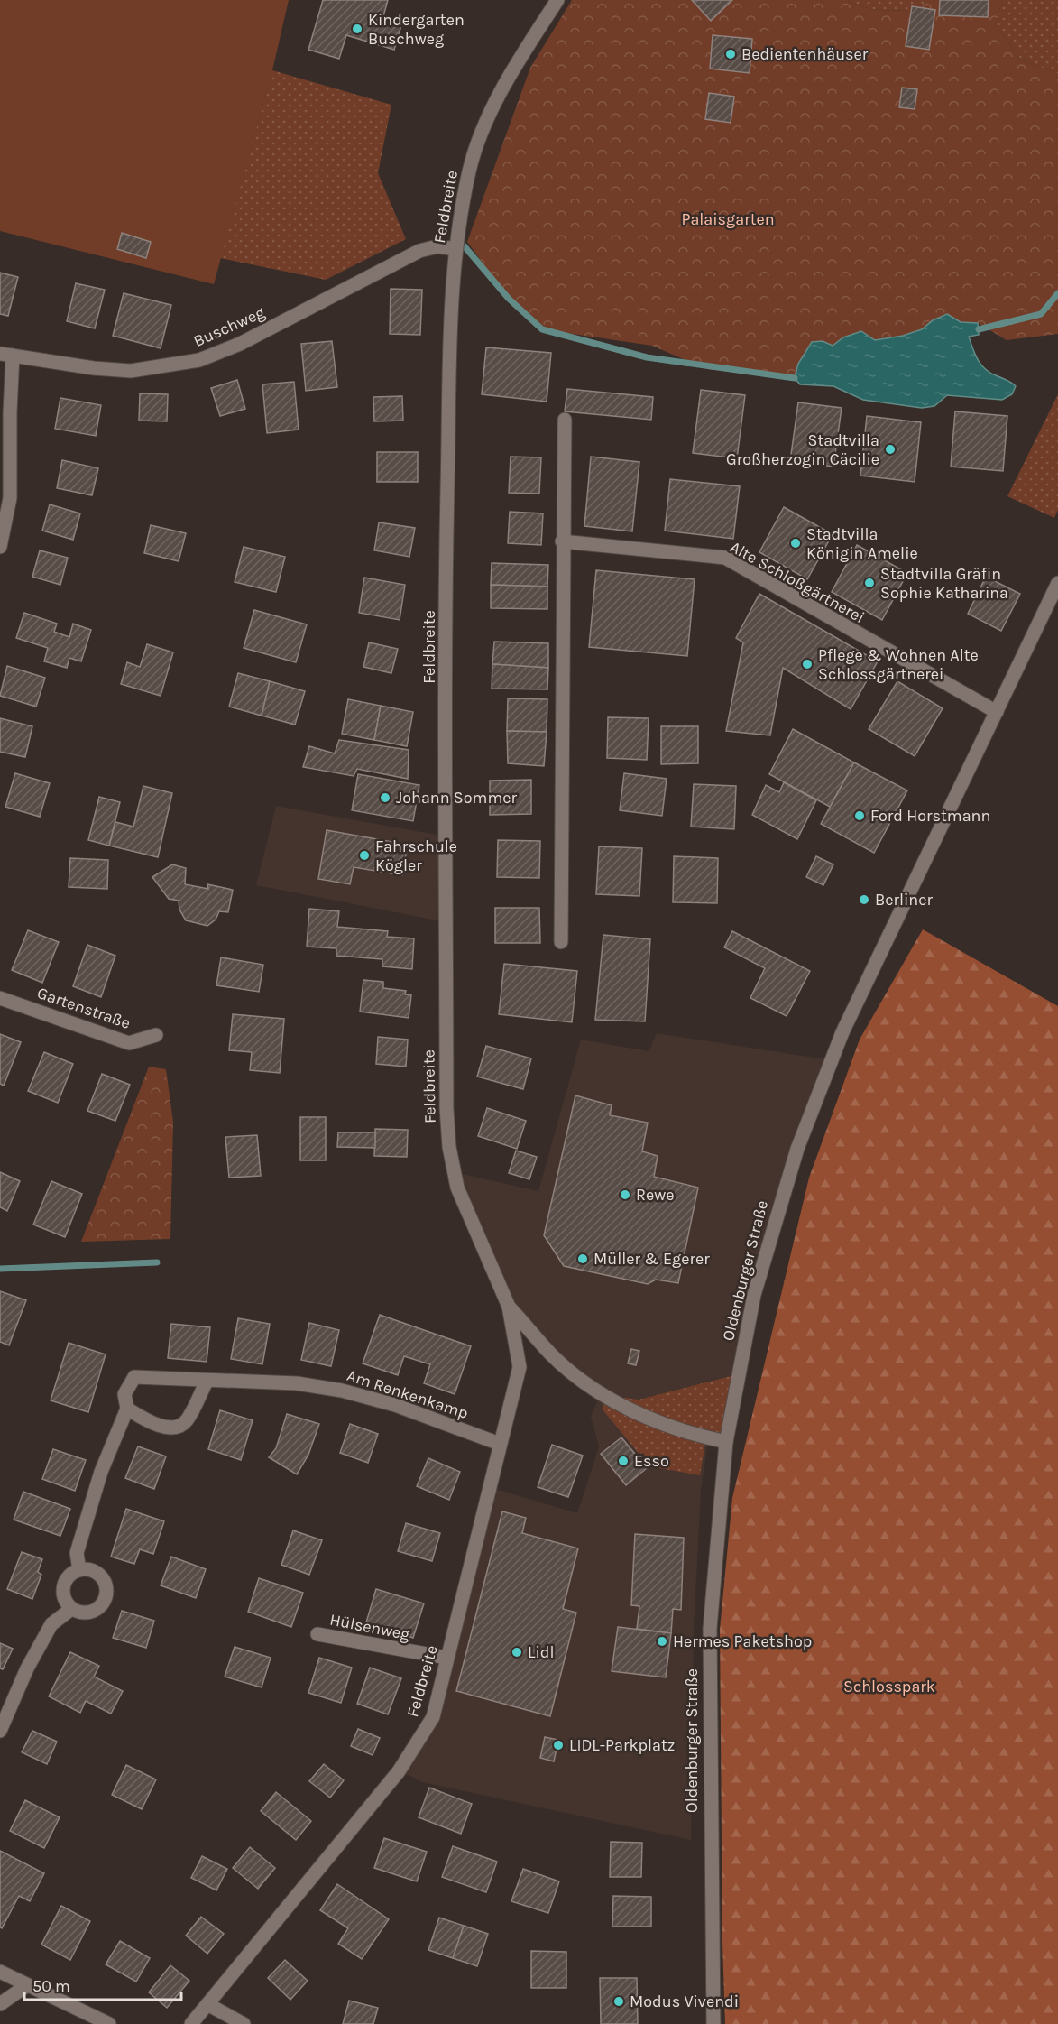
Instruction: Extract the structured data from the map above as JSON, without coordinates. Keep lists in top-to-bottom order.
{
  "streets": {
    "street": [
      "Feldbreite",
      "Buschweg",
      "Alte Schloßgärtnerei",
      "Gartenstraße",
      "Oldenburger Straße",
      "Am Renkenkamp",
      "Hülsenweg"
    ]
  },
  "crossings": [
    ["Feldbreite", "Buschweg"],
    ["Feldbreite", "Oldenburger Straße"],
    ["Feldbreite", "Am Renkenkamp"],
    ["Feldbreite", "Hülsenweg"],
    ["Alte Schloßgärtnerei", "Oldenburger Straße"]
  ],
  "parks": ["Palaisgarten", "Schlosspark"],
  "places": [
    "Kindergarten Buschweg",
    "Bedientenhäuser",
    "Stadtvilla Großherzogin Cäcilie",
    "Stadtvilla Königin Amelie",
    "Stadtvilla Gräfin Sophie Katharina",
    "Pflege & Wohnen Alte Schlossgärtnerei",
    "Johann Sommer",
    "Ford Horstmann",
    "Fahrschule Kögler",
    "Berliner",
    "Rewe",
    "Müller & Egerer",
    "Esso",
    "Hermes Paketshop",
    "Lidl",
    "LIDL-Parkplatz",
    "Modus Vivendi"
  ],
  "scale_bar": "50 m"
}
